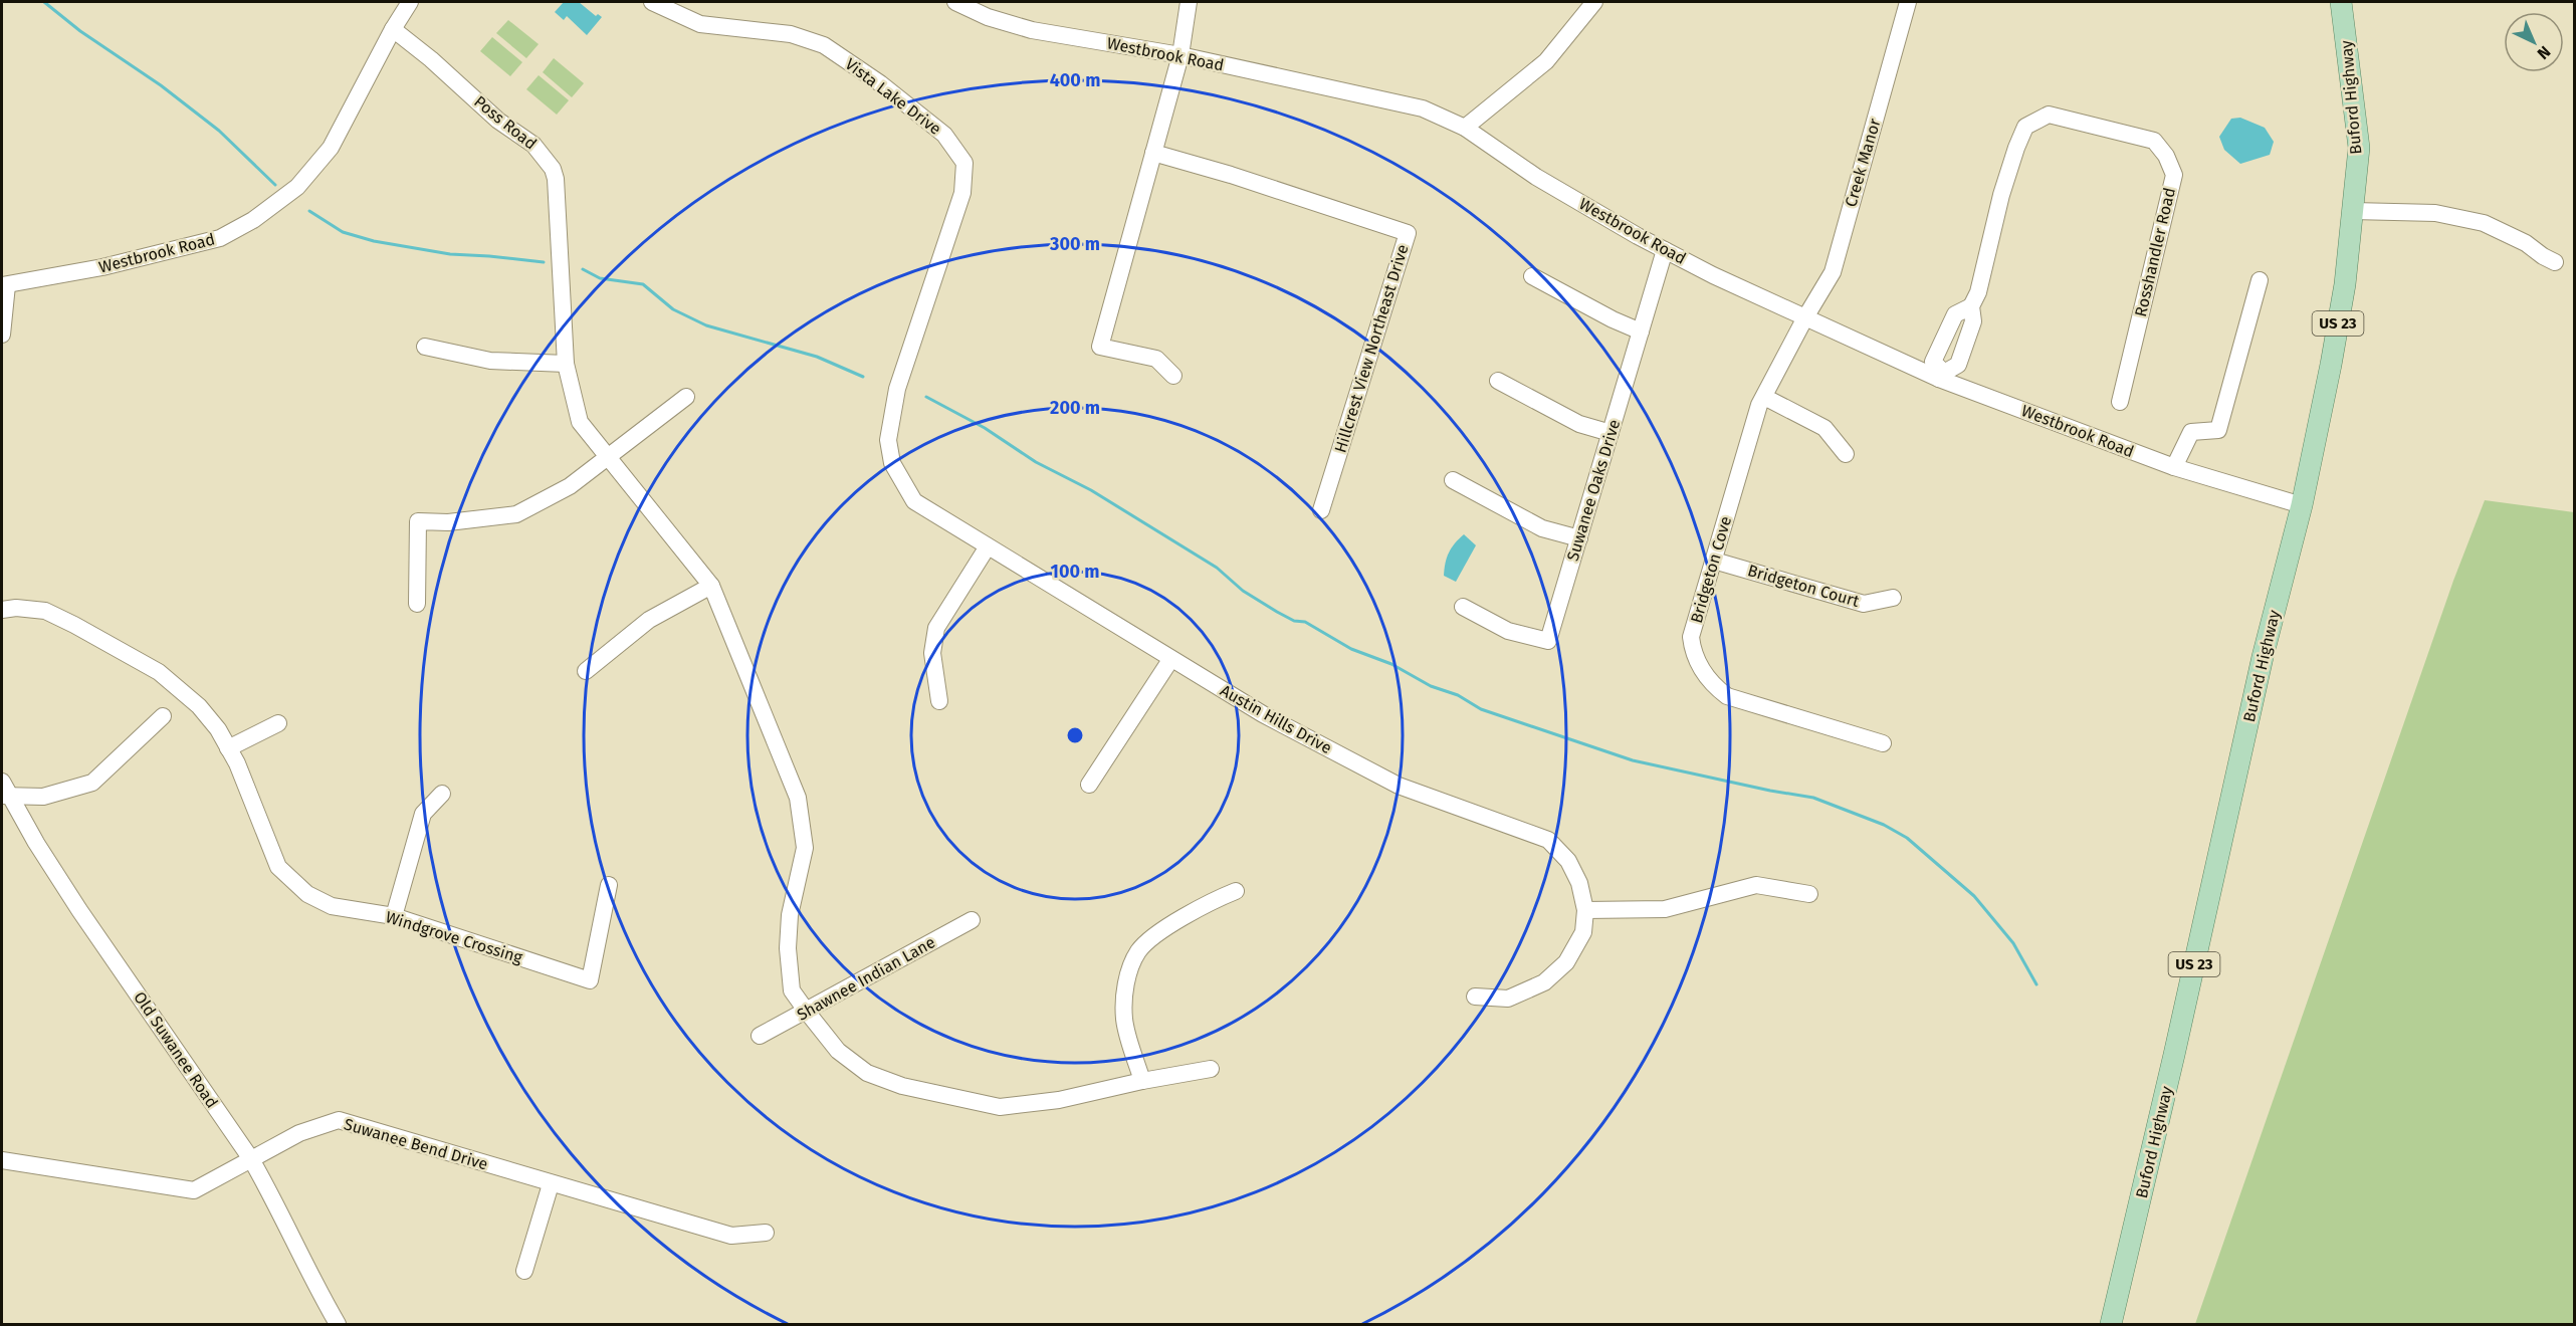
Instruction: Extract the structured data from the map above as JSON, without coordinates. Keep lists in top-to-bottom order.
{
  "streets": {
    "main road": ["Buford Highway", "US 23"],
    "street": [
      "Westbrook Road",
      "Vista Lake Drive",
      "Poss Road",
      "Creek Manor",
      "Rosshandler Road",
      "Hillcrest View Northeast Drive",
      "Suwanee Oaks Drive",
      "Bridgeton Cove",
      "Bridgeton Court",
      "Austin Hills Drive",
      "Windgrove Crossing",
      "Shawnee Indian Lane",
      "Old Suwanee Road",
      "Suwanee Bend Drive"
    ]
  },
  "crossings": [
    ["Westbrook Road", "Buford Highway"],
    ["Westbrook Road", "Poss Road"],
    ["Westbrook Road", "Creek Manor"],
    ["Westbrook Road", "Rosshandler Road"],
    ["Westbrook Road", "Suwanee Oaks Drive"],
    ["Westbrook Road", "Bridgeton Cove"],
    ["Vista Lake Drive", "Austin Hills Drive"],
    ["Poss Road", "Shawnee Indian Lane"],
    ["Creek Manor", "Bridgeton Cove"],
    ["Bridgeton Cove", "Bridgeton Court"],
    ["Old Suwanee Road", "Suwanee Bend Drive"]
  ],
  "north": "bottom right",
  "rings": [
    "400 m",
    "300 m",
    "200 m",
    "100 m"
  ]
}
